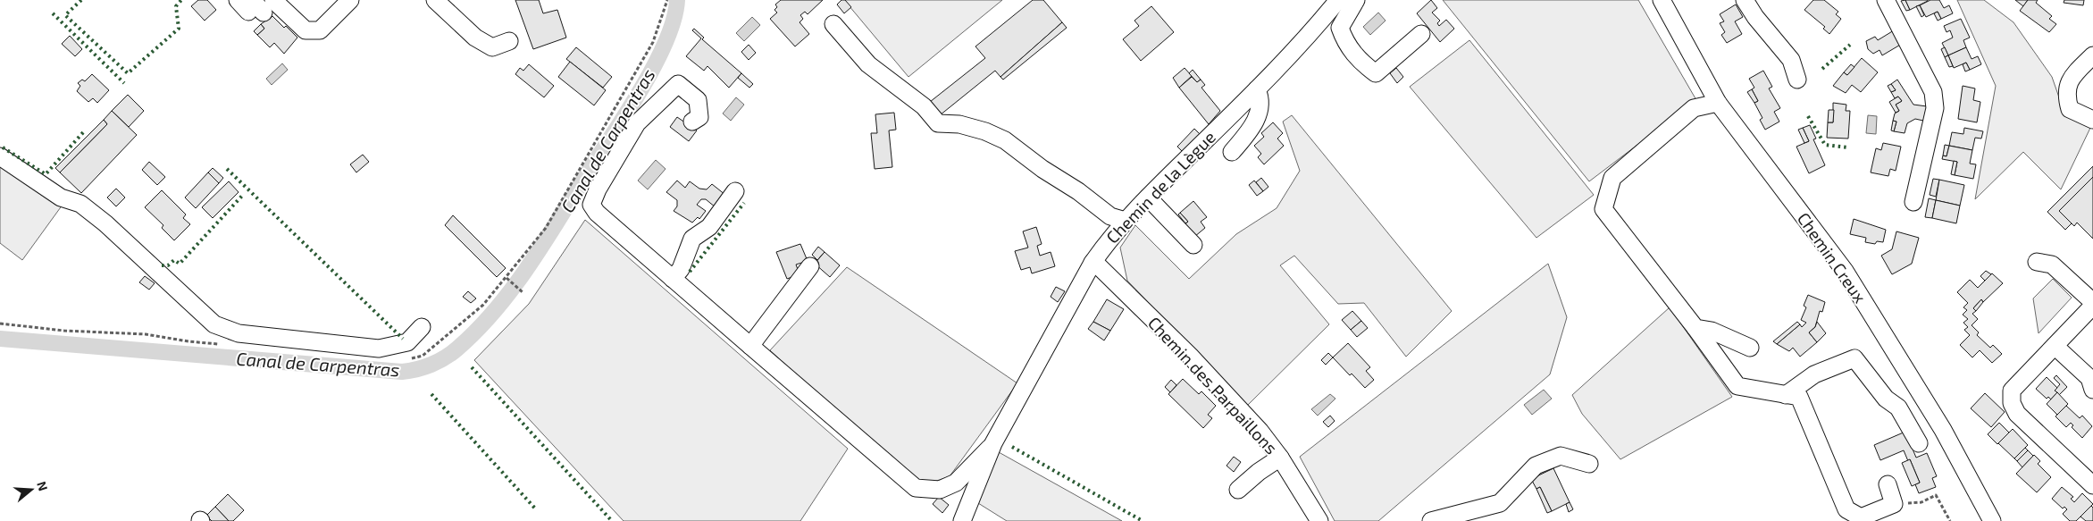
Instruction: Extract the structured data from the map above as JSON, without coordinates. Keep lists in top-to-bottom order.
{
  "streets": {
    "street": ["Chemin de la Lègue", "Chemin Creux", "Chemin des Parpaillons"]
  },
  "crossings": [
    ["Chemin de la Lègue", "Chemin des Parpaillons"]
  ],
  "water": ["Canal de Carpentras"],
  "north": "right"
}
